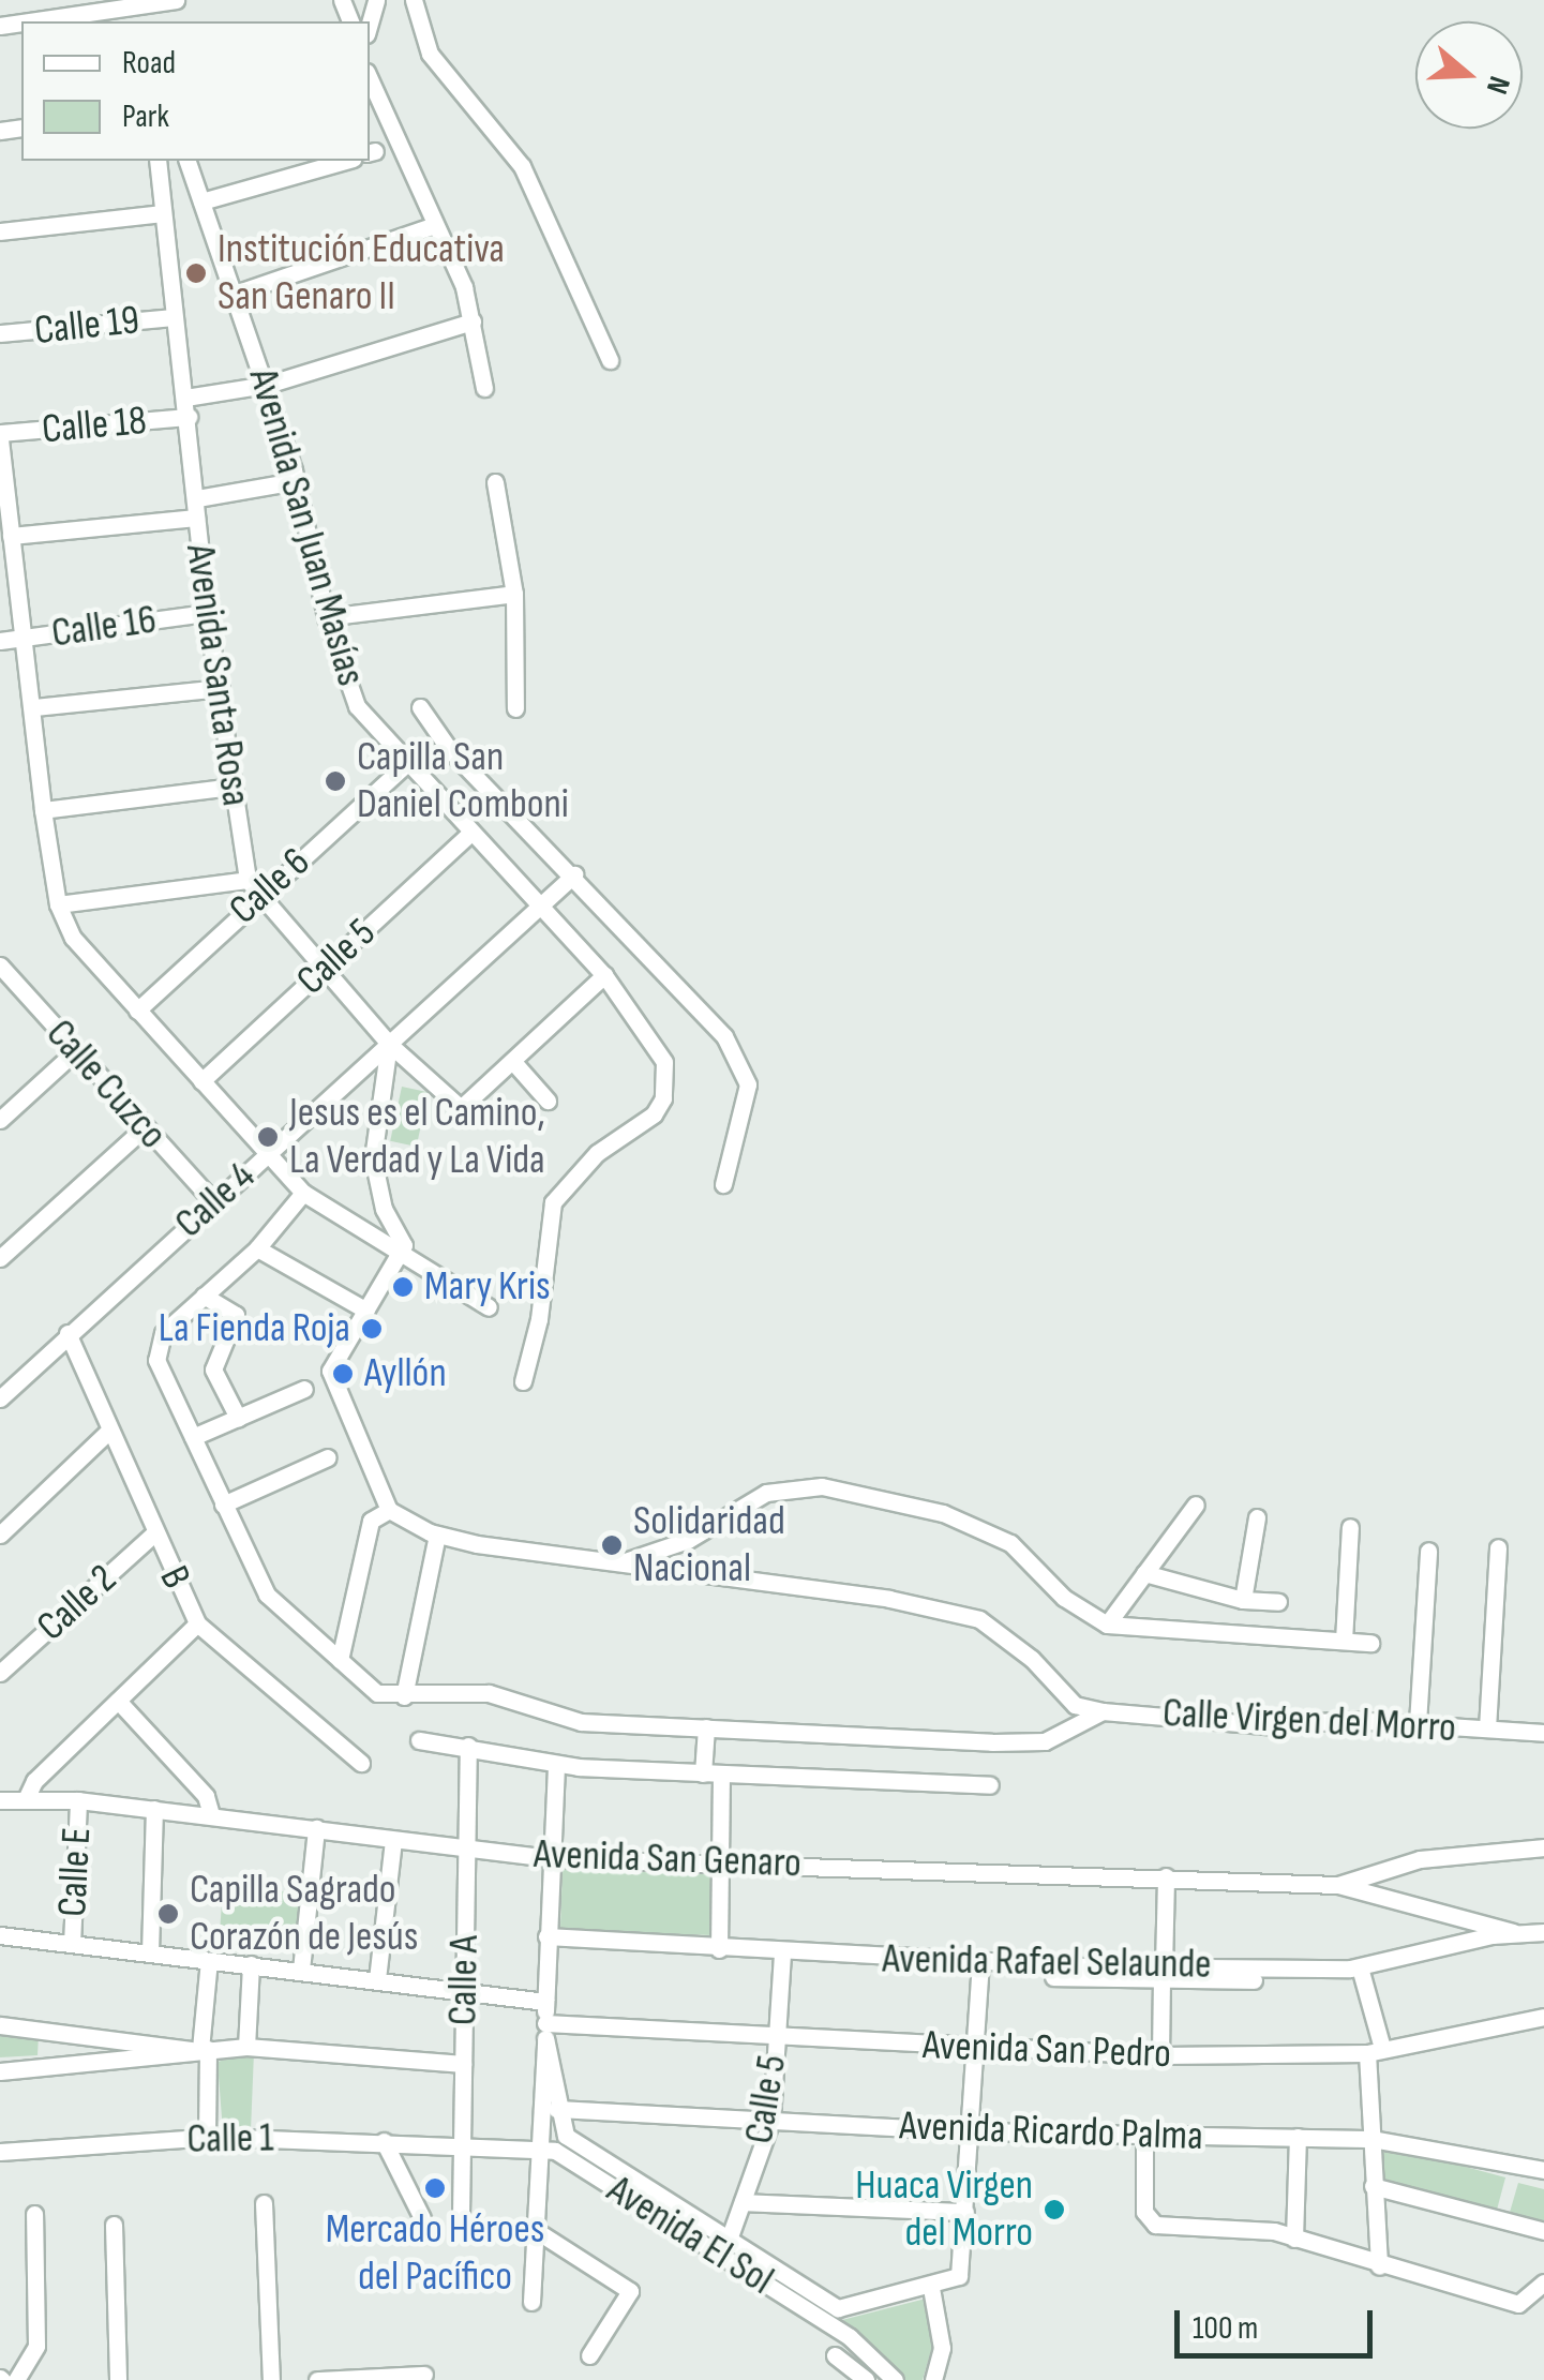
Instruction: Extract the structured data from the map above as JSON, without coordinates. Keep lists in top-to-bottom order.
{
  "streets": {
    "street": [
      "Calle 19",
      "Calle 18",
      "Avenida San Juan Masías",
      "Calle 16",
      "Avenida Santa Rosa",
      "Calle 6",
      "Calle 5",
      "Calle Cuzco",
      "Calle 4",
      "B",
      "Calle 2",
      "Calle Virgen del Morro",
      "Avenida San Genaro",
      "Calle E",
      "Avenida Rafael Selaunde",
      "Calle A",
      "Avenida San Pedro",
      "Avenida Ricardo Palma",
      "Calle 1",
      "Avenida El Sol"
    ]
  },
  "crossings": [
    ["Calle 19", "Avenida Santa Rosa"],
    ["Calle 18", "Avenida Santa Rosa"],
    ["Avenida San Juan Masías", "Calle 6"],
    ["Avenida San Juan Masías", "Calle 5"],
    ["Avenida San Juan Masías", "Calle 4"],
    ["Calle 16", "Avenida Santa Rosa"],
    ["Avenida Santa Rosa", "Calle 6"],
    ["Avenida Santa Rosa", "Calle 5"],
    ["Avenida Santa Rosa", "Calle 4"],
    ["Calle 5", "Avenida Rafael Selaunde"],
    ["Calle 5", "Avenida San Pedro"],
    ["Calle 5", "Avenida Ricardo Palma"],
    ["Calle Cuzco", "Calle 4"],
    ["Calle 4", "B"],
    ["B", "Calle 2"],
    ["Avenida San Genaro", "Calle E"],
    ["Avenida San Genaro", "Calle A"],
    ["Calle A", "Calle 1"],
    ["Calle A", "Avenida El Sol"],
    ["Calle 1", "Avenida El Sol"]
  ],
  "places": [
    "Institución Educativa San Genaro II",
    "Capilla San Daniel Comboni",
    "Jesus es el Camino, La Verdad y La Vida",
    "Mary Kris",
    "La Fienda Roja",
    "Ayllón",
    "Solidaridad Nacional",
    "Capilla Sagrado Corazón de Jesús",
    "Mercado Héroes del Pacífico",
    "Huaca Virgen del Morro"
  ],
  "legend": ["Road", "Park"],
  "scale_bar": "100 m",
  "north": "right"
}
